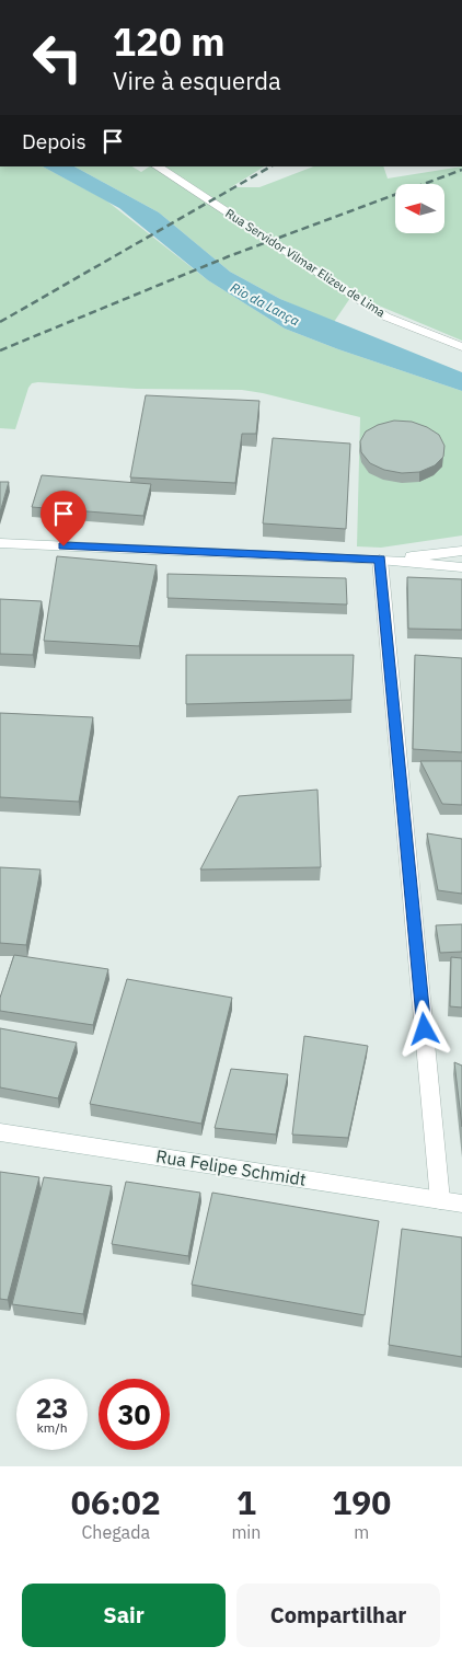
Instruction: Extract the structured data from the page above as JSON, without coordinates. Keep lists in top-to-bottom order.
{
  "streets": {
    "main road": ["Rua Felipe Schmidt"],
    "lane": ["Rua Servidor Vilmar Elizeu de Lima"]
  },
  "water": ["Rio da Lança"],
  "north": "left",
  "page": {
    "turn": ["120 m", "Vire à esquerda"],
    "then": "Depois",
    "speed": "23 km/h",
    "limit": "30",
    "eta": [
      "06:02",
      "Chegada",
      "1",
      "min",
      "190",
      "m"
    ],
    "buttons": ["Sair", "Compartilhar"]
  }
}
